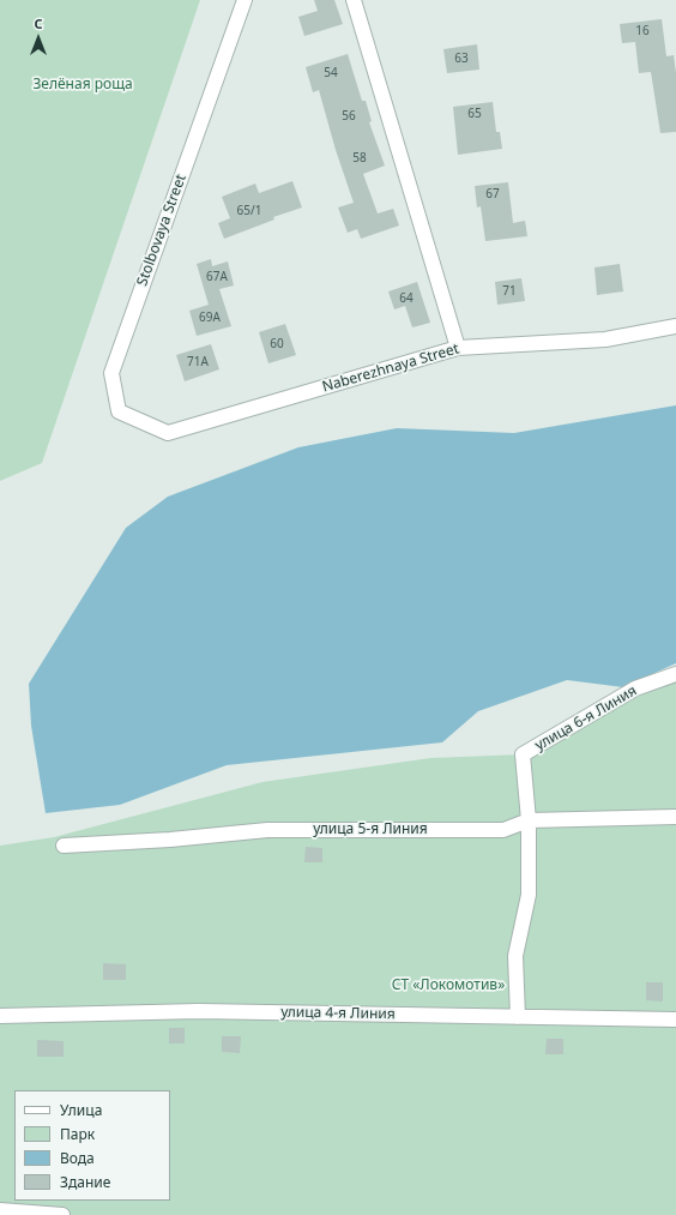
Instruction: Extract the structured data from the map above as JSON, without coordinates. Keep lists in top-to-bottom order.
{
  "streets": {
    "street": [
      "Stolbovaya Street",
      "Naberezhnaya Street",
      "улица 6-я Линия",
      "улица 5-я Линия",
      "улица 4-я Линия"
    ]
  },
  "crossings": [
    ["Stolbovaya Street", "Naberezhnaya Street"],
    ["улица 6-я Линия", "улица 5-я Линия"]
  ],
  "parks": ["Зелёная роща", "СТ «Локомотив»"],
  "house_numbers": [
    "16",
    "63",
    "54",
    "65",
    "56",
    "58",
    "67",
    "65/1",
    "67А",
    "71",
    "64",
    "69А",
    "60",
    "71А"
  ],
  "legend": [
    "Улица",
    "Парк",
    "Вода",
    "Здание"
  ],
  "north": "top"
}
